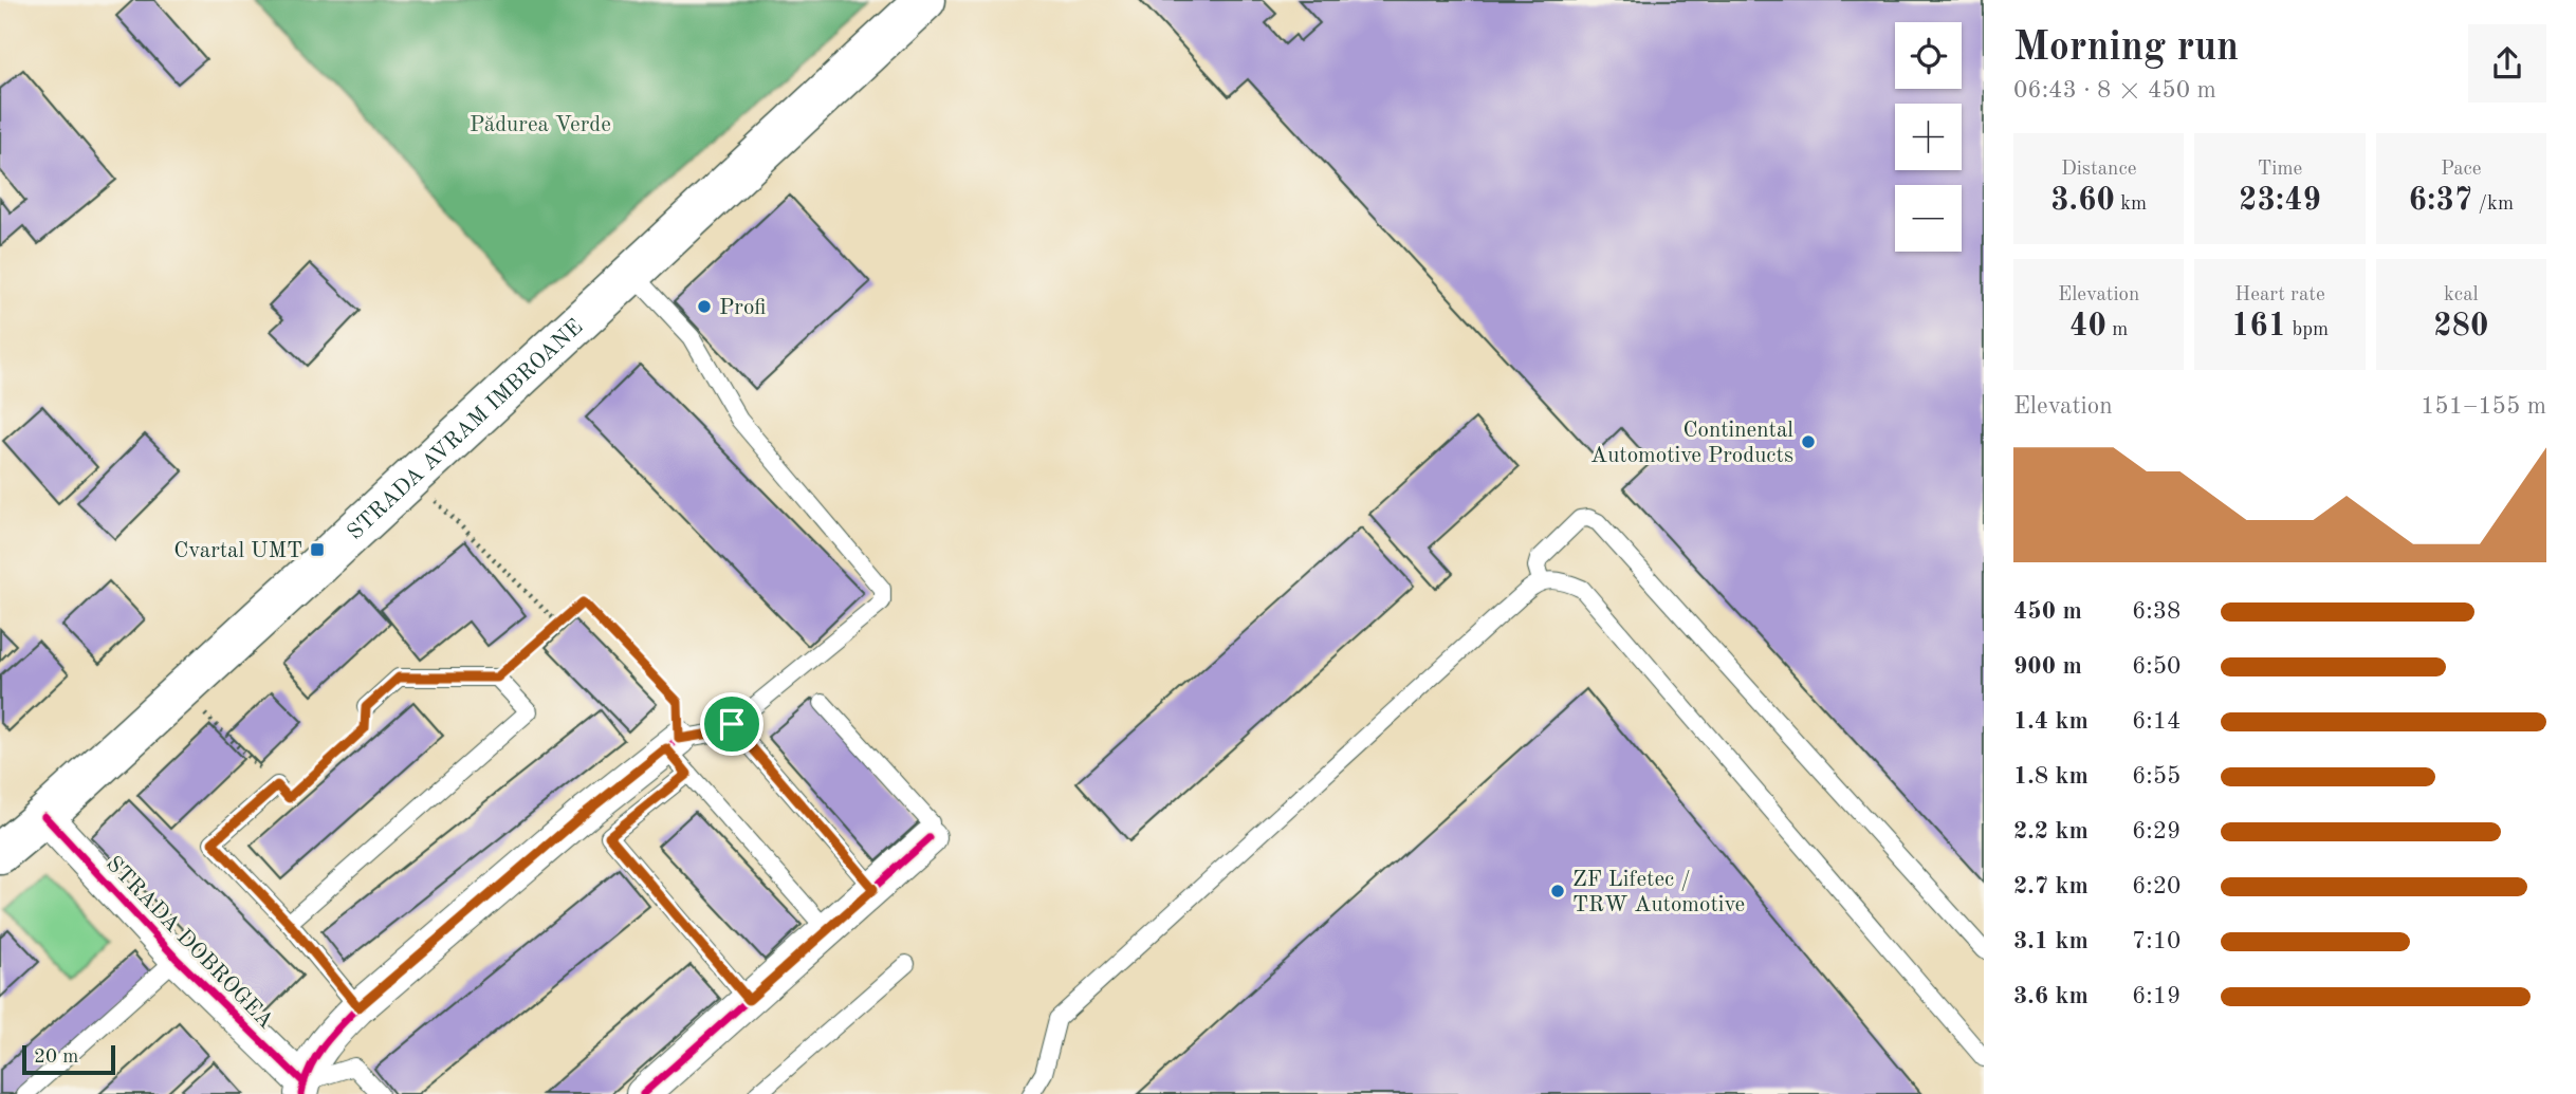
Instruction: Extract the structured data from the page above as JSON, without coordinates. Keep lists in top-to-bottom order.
{
  "streets": {
    "main road": ["STRADA AVRAM IMBROANE"],
    "street": ["STRADA DOBROGEA"]
  },
  "crossings": [
    ["STRADA AVRAM IMBROANE", "STRADA DOBROGEA"]
  ],
  "parks": ["Pădurea Verde"],
  "places": {
    "other": ["Profi", "Continental Automotive Products", "ZF Lifetec / TRW Automotive"],
    "transit": ["Cvartal UMT"]
  },
  "scale_bar": "20 m",
  "page": {
    "heading": ["Morning run", "06:43 · 8 × 450 m"],
    "map_buttons": ["+", "−"],
    "stats": [
      ["Distance", "3.60 km"],
      ["Time", "23:49"],
      ["Pace", "6:37 /km"],
      ["Elevation", "40 m"],
      ["Heart rate", "161 bpm"],
      ["kcal", "280"]
    ],
    "chart": ["Elevation", "151–155 m"],
    "list": [
      {
        "name": "450 m",
        "note": "6:38"
      },
      {
        "name": "900 m",
        "note": "6:50"
      },
      {
        "name": "1.4 km",
        "note": "6:14"
      },
      {
        "name": "1.8 km",
        "note": "6:55"
      },
      {
        "name": "2.2 km",
        "note": "6:29"
      },
      {
        "name": "2.7 km",
        "note": "6:20"
      },
      {
        "name": "3.1 km",
        "note": "7:10"
      },
      {
        "name": "3.6 km",
        "note": "6:19"
      }
    ],
    "scale": "20 m"
  }
}
